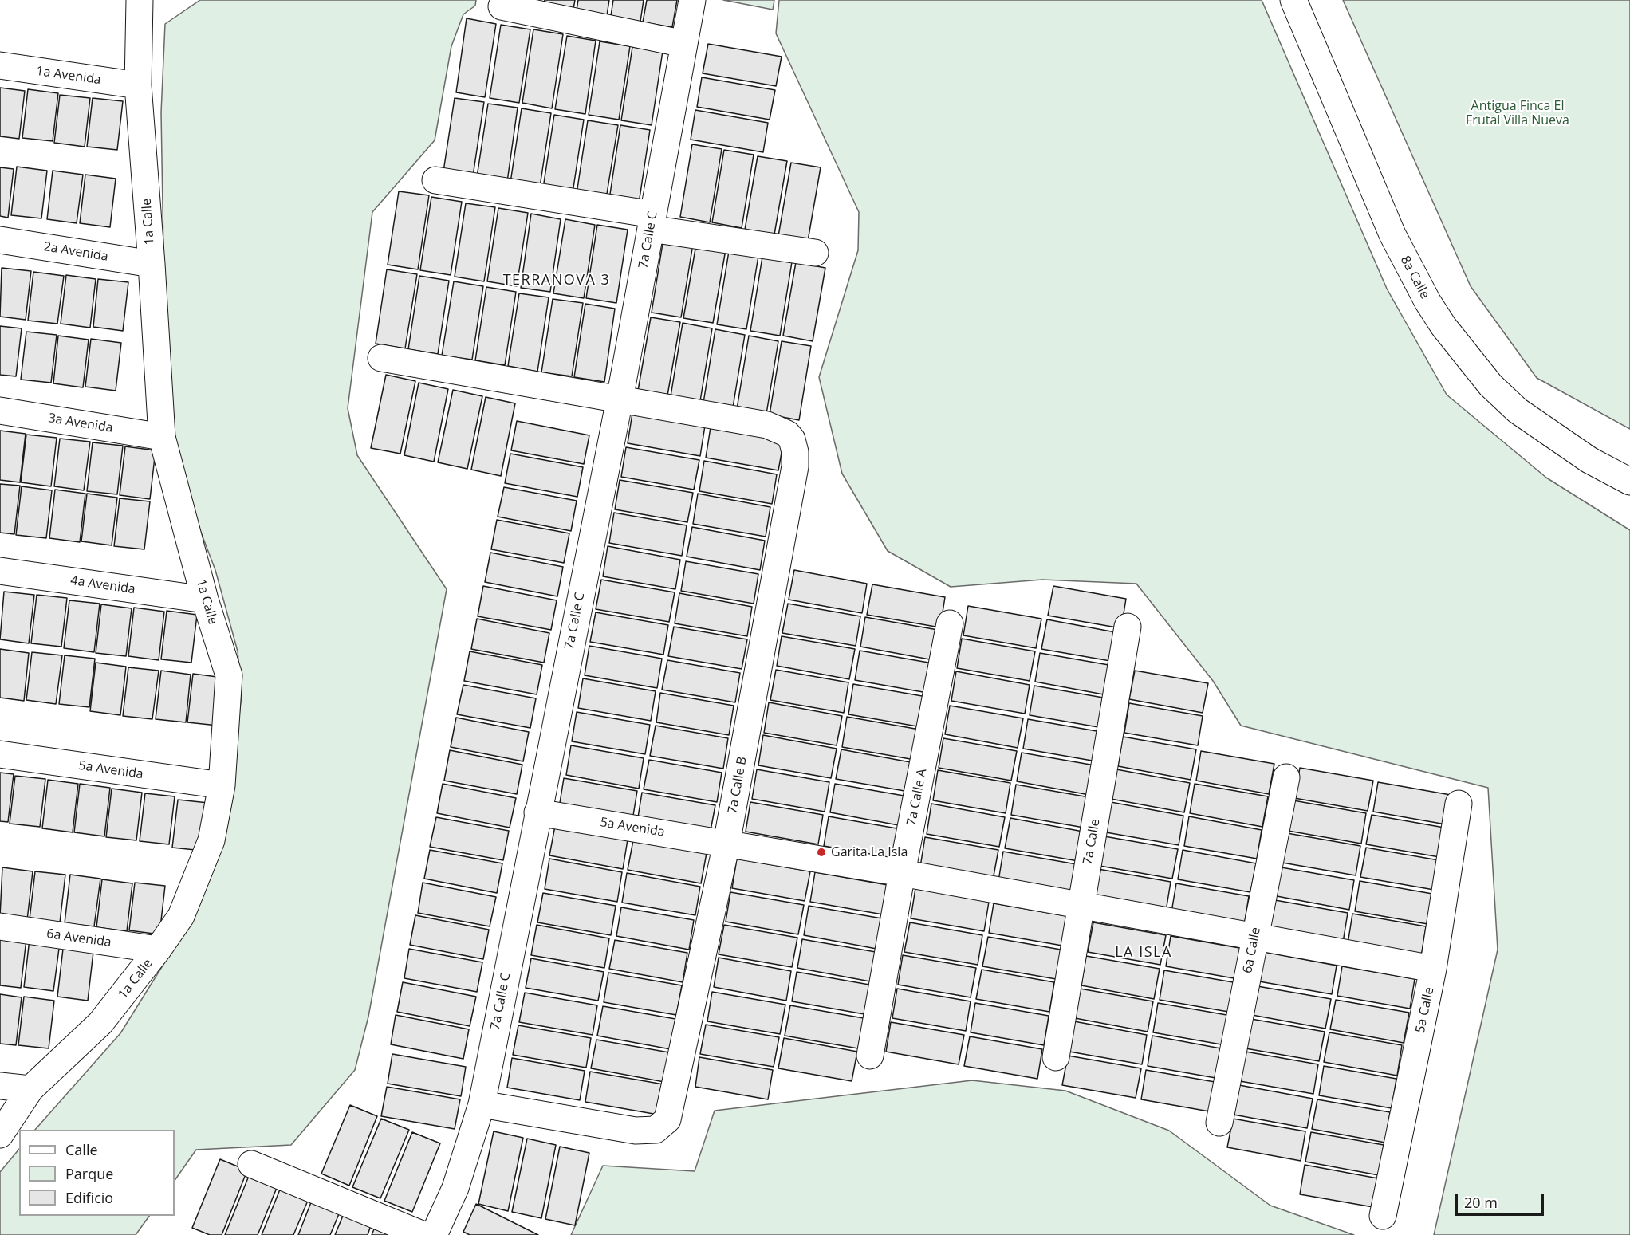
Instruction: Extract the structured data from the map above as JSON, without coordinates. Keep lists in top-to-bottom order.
{
  "streets": {
    "street": [
      "1a Avenida",
      "1a Calle",
      "7a Calle C",
      "2a Avenida",
      "8a Calle",
      "3a Avenida",
      "4a Avenida",
      "5a Avenida",
      "7a Calle B",
      "7a Calle A",
      "7a Calle",
      "6a Avenida",
      "6a Calle",
      "5a Calle"
    ]
  },
  "crossings": [
    ["1a Avenida", "1a Calle"],
    ["1a Calle", "2a Avenida"],
    ["1a Calle", "3a Avenida"],
    ["1a Calle", "4a Avenida"],
    ["1a Calle", "5a Avenida"],
    ["1a Calle", "6a Avenida"],
    ["7a Calle C", "5a Avenida"],
    ["7a Calle C", "7a Calle B"],
    ["5a Avenida", "7a Calle B"],
    ["5a Avenida", "7a Calle A"],
    ["5a Avenida", "7a Calle"],
    ["5a Avenida", "6a Calle"],
    ["5a Avenida", "5a Calle"]
  ],
  "districts": ["TERRANOVA 3", "LA ISLA"],
  "parks": ["Antigua Finca El Frutal Villa Nueva"],
  "places": ["Garita La Isla"],
  "legend": ["Calle", "Parque", "Edificio"],
  "scale_bar": "20 m"
}
